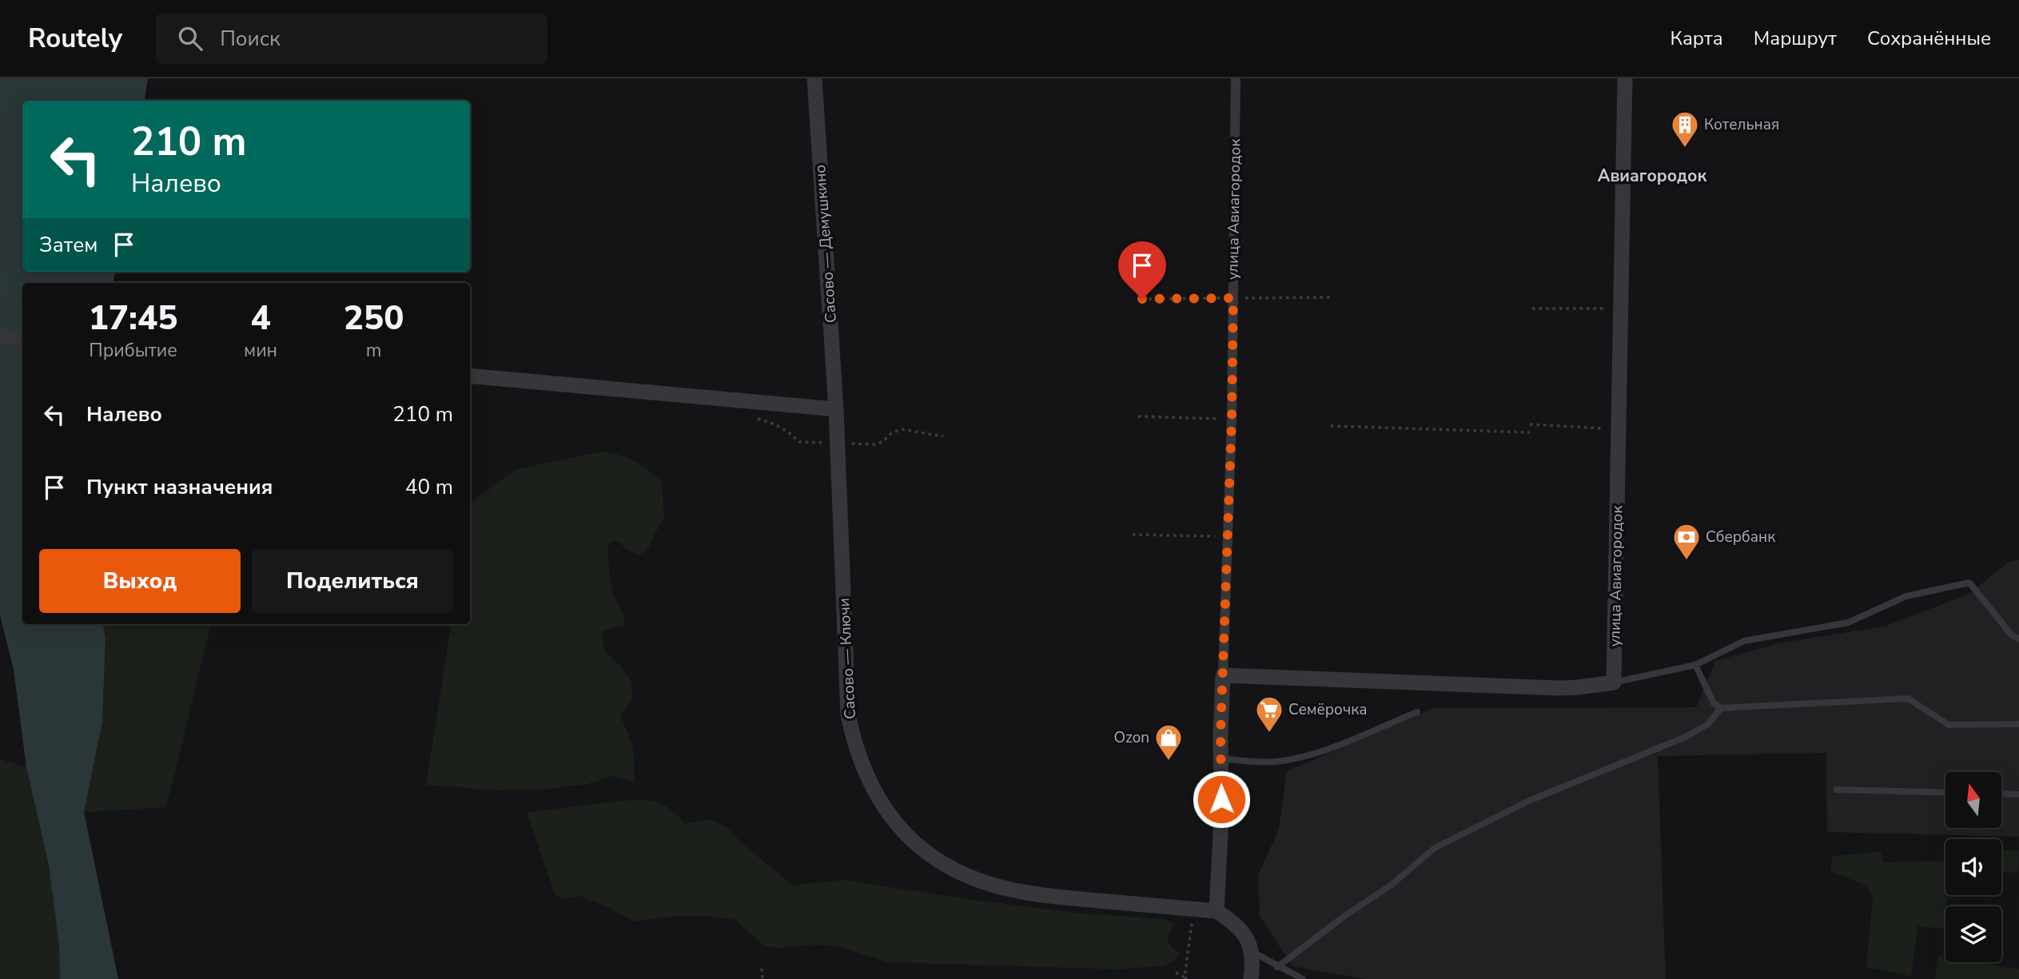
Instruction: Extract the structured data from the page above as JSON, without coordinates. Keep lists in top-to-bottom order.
{
  "streets": {
    "street": ["улица Авиагородок", "Сасово — Демушкино", "Сасово — Ключи"]
  },
  "crossings": [
    ["улица Авиагородок", "Сасово — Ключи"],
    ["Сасово — Демушкино", "Сасово — Ключи"]
  ],
  "districts": ["Авиагородок"],
  "places": {
    "building": ["Котельная"],
    "bank": ["Сбербанк"],
    "supermarket": ["Семёрочка"],
    "shop": ["Ozon"]
  },
  "north": "top",
  "page": {
    "header": "Routely",
    "search": "Поиск",
    "nav": ["Карта", "Маршрут", "Сохранённые"],
    "turn": ["210 m", "Налево"],
    "then": "Затем",
    "eta": [
      "17:45",
      "Прибытие",
      "4",
      "мин",
      "250",
      "m"
    ],
    "list": [
      {
        "name": "Налево",
        "value": "210 m"
      },
      {
        "name": "Пункт назначения",
        "value": "40 m"
      }
    ],
    "buttons": ["Выход", "Поделиться"]
  }
}
